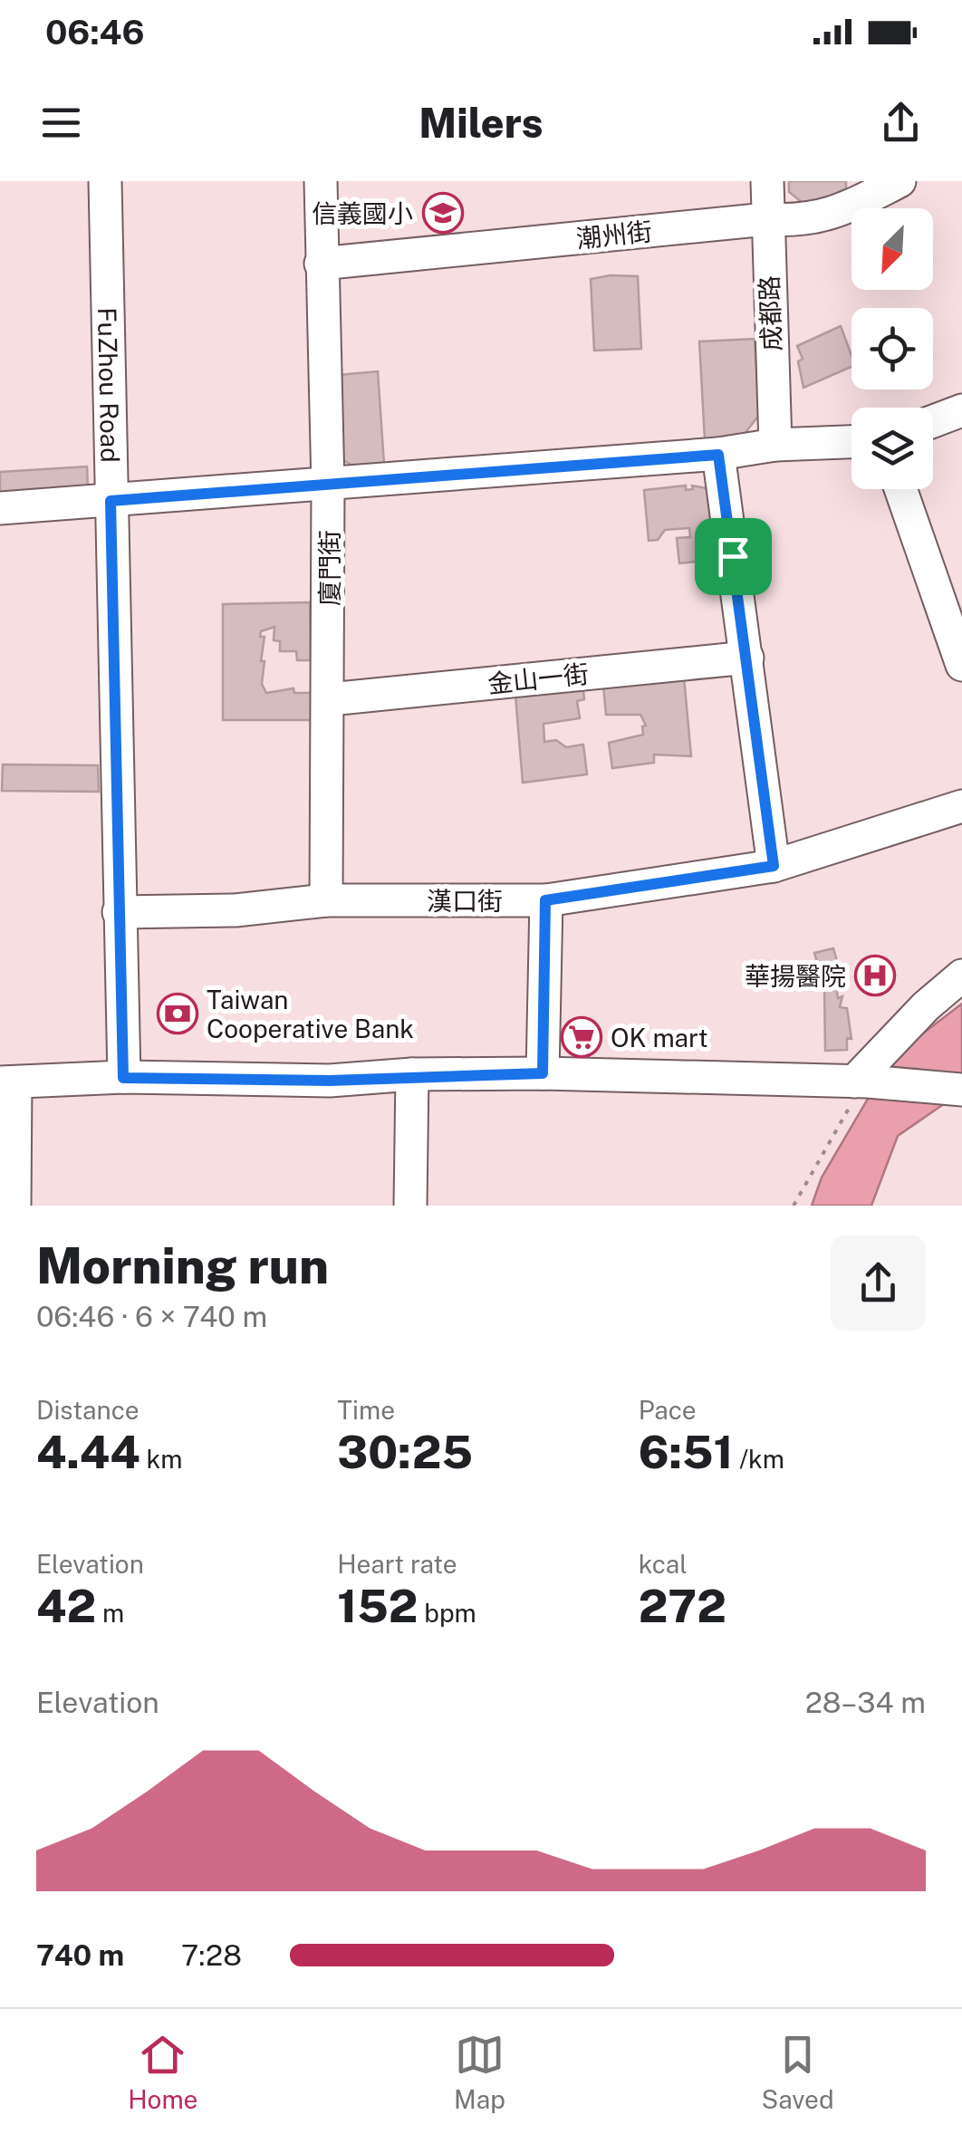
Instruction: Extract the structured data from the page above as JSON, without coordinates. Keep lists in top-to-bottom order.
{
  "streets": {
    "street": [
      "潮州街",
      "成都路",
      "FuZhou Road",
      "廈門街",
      "金山一街",
      "漢口街"
    ]
  },
  "crossings": [
    ["潮州街", "成都路"],
    ["潮州街", "廈門街"],
    ["FuZhou Road", "漢口街"],
    ["廈門街", "金山一街"],
    ["廈門街", "漢口街"]
  ],
  "places": {
    "school or university": ["信義國小"],
    "hospital": ["華揚醫院"],
    "bank": ["Taiwan Cooperative Bank"],
    "supermarket": ["OK mart"]
  },
  "north": "bottom left",
  "page": {
    "status": "06:46",
    "header": "Milers",
    "heading": ["Morning run", "06:46 · 6 × 740 m"],
    "stats": [
      ["Distance", "4.44 km"],
      ["Time", "30:25"],
      ["Pace", "6:51 /km"],
      ["Elevation", "42 m"],
      ["Heart rate", "152 bpm"],
      ["kcal", "272"]
    ],
    "chart": ["Elevation", "28–34 m"],
    "list": [
      {
        "name": "740 m",
        "note": "7:28"
      }
    ],
    "tabs": ["Home", "Map", "Saved"]
  }
}
